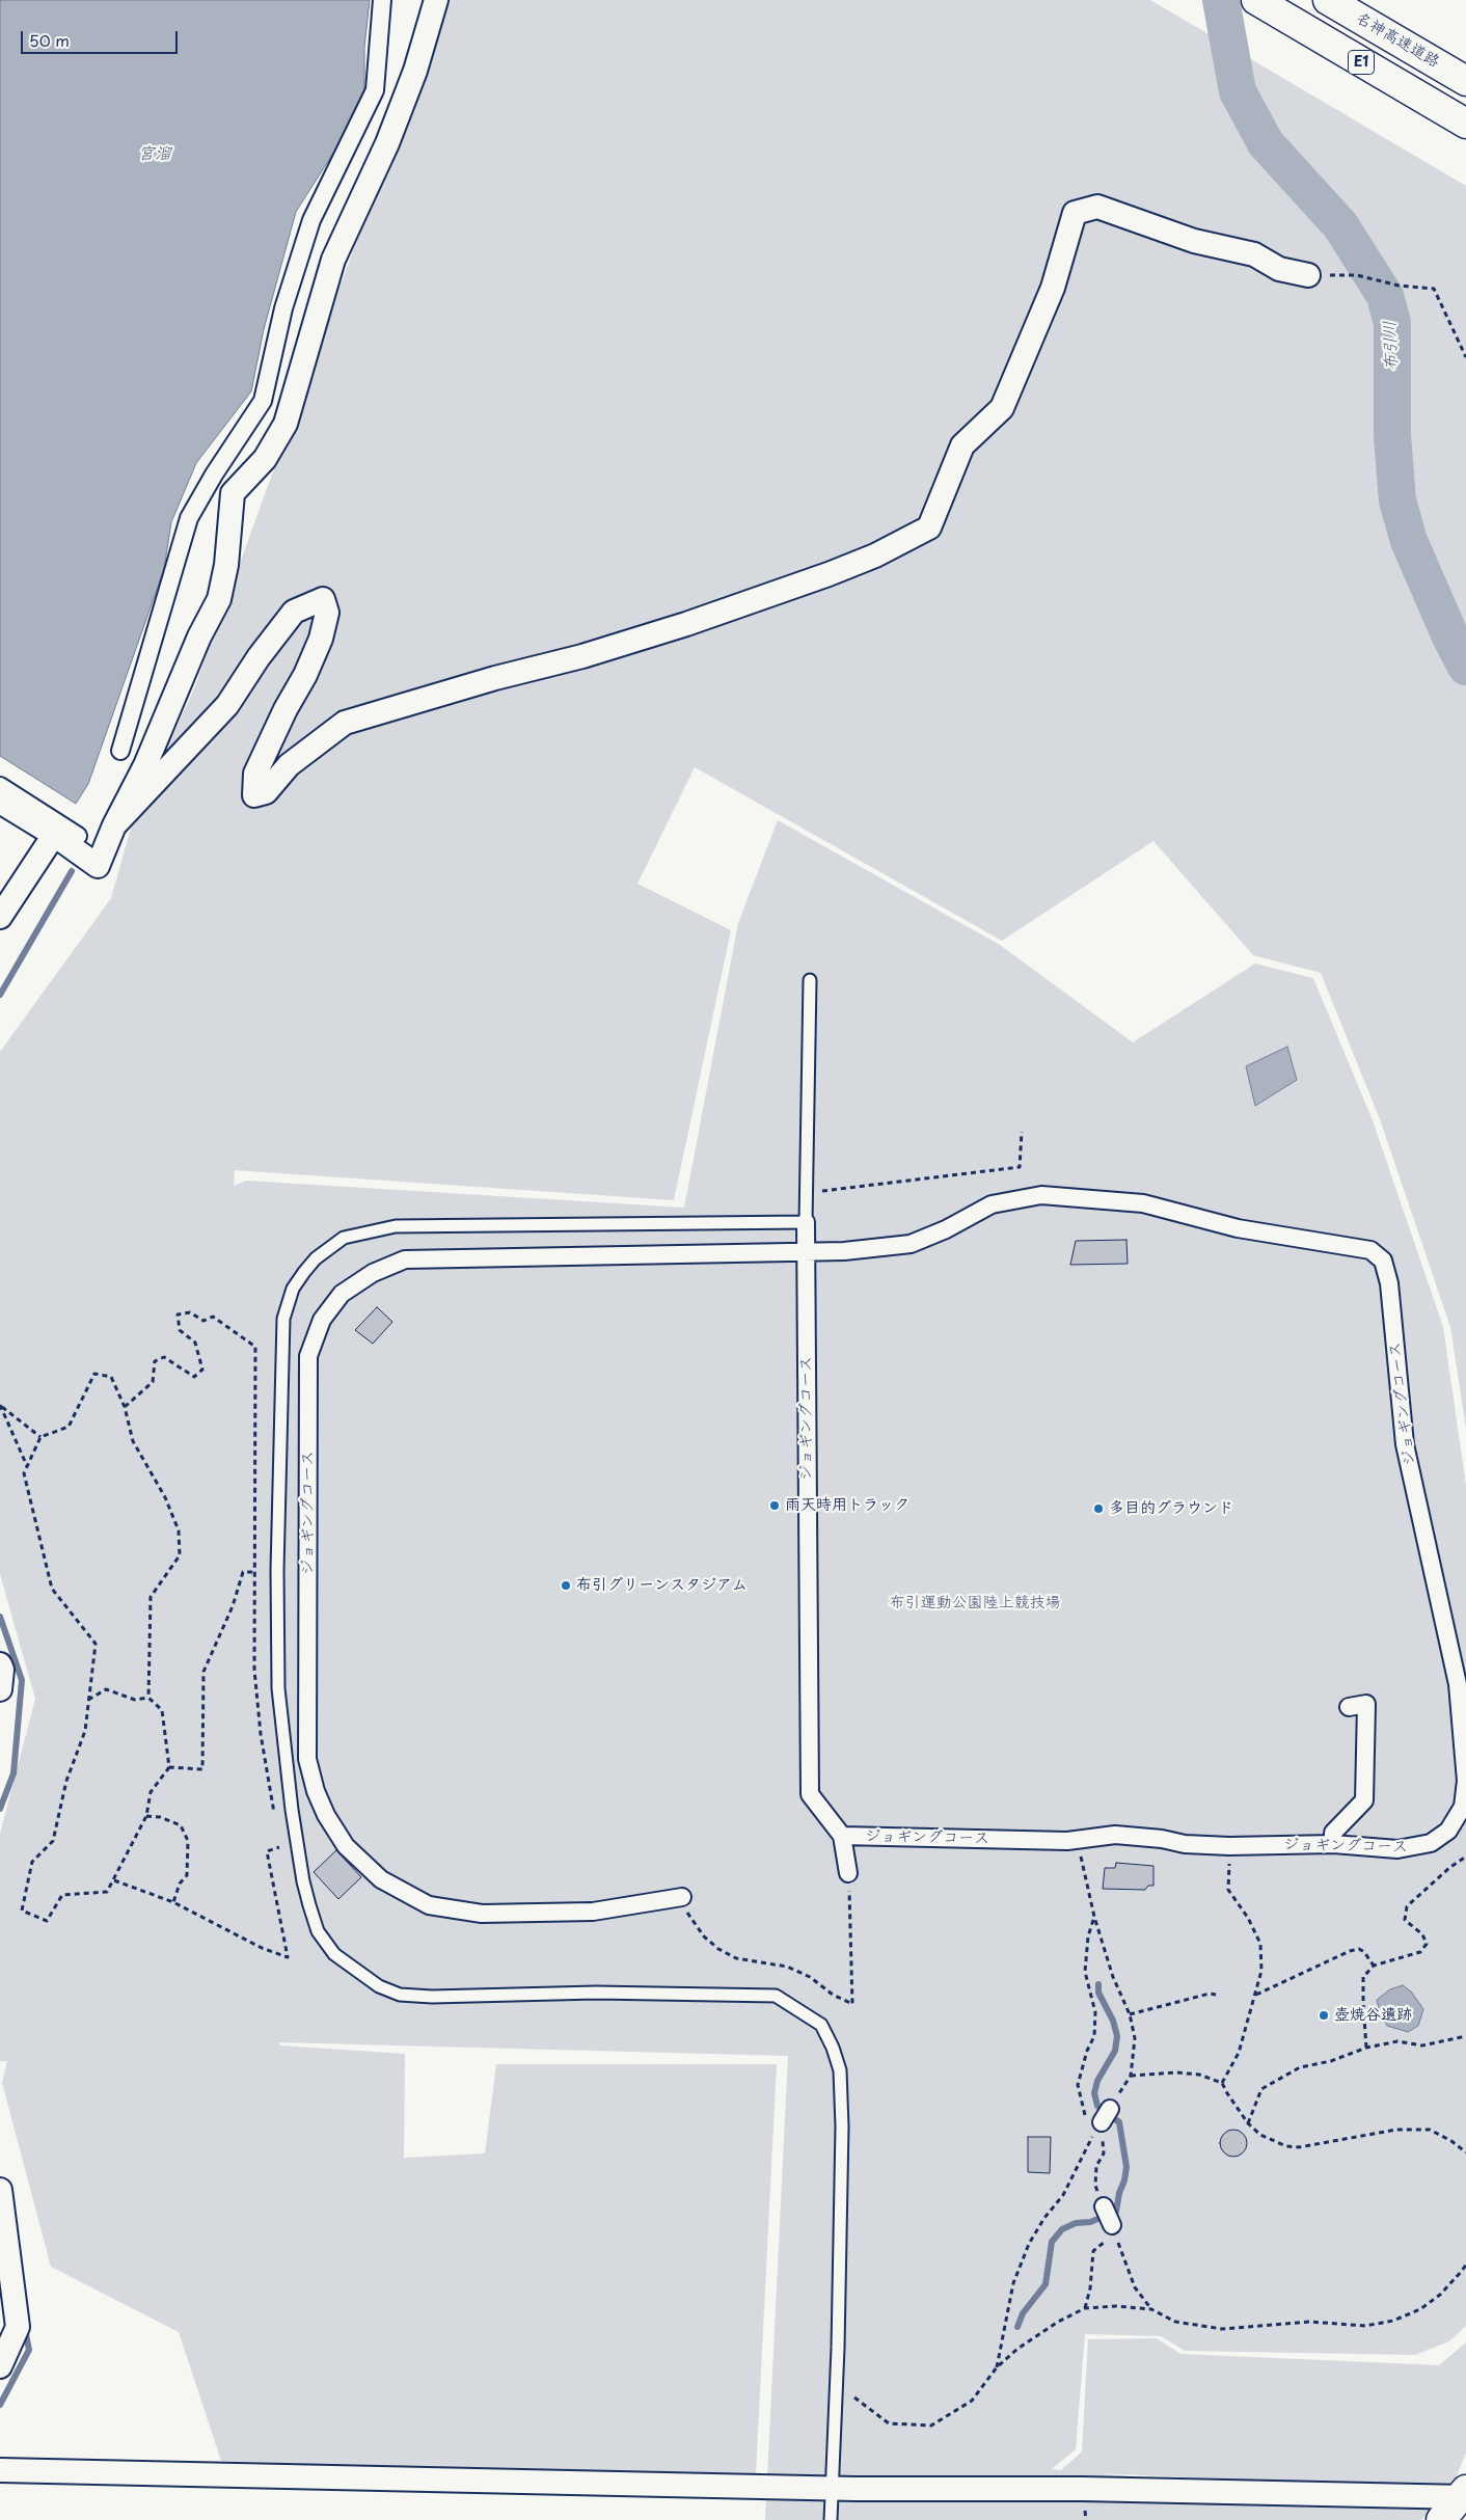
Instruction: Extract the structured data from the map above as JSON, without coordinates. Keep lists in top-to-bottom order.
{
  "streets": {
    "main road": ["名神高速道路", "E1"],
    "street": ["ジョギングコース"]
  },
  "water": ["宮溜", "布引川"],
  "parks": ["布引運動公園陸上競技場"],
  "places": [
    "雨天時用トラック",
    "多目的グラウンド",
    "布引グリーンスタジアム",
    "壺焼谷遺跡"
  ],
  "scale_bar": "50 m"
}
